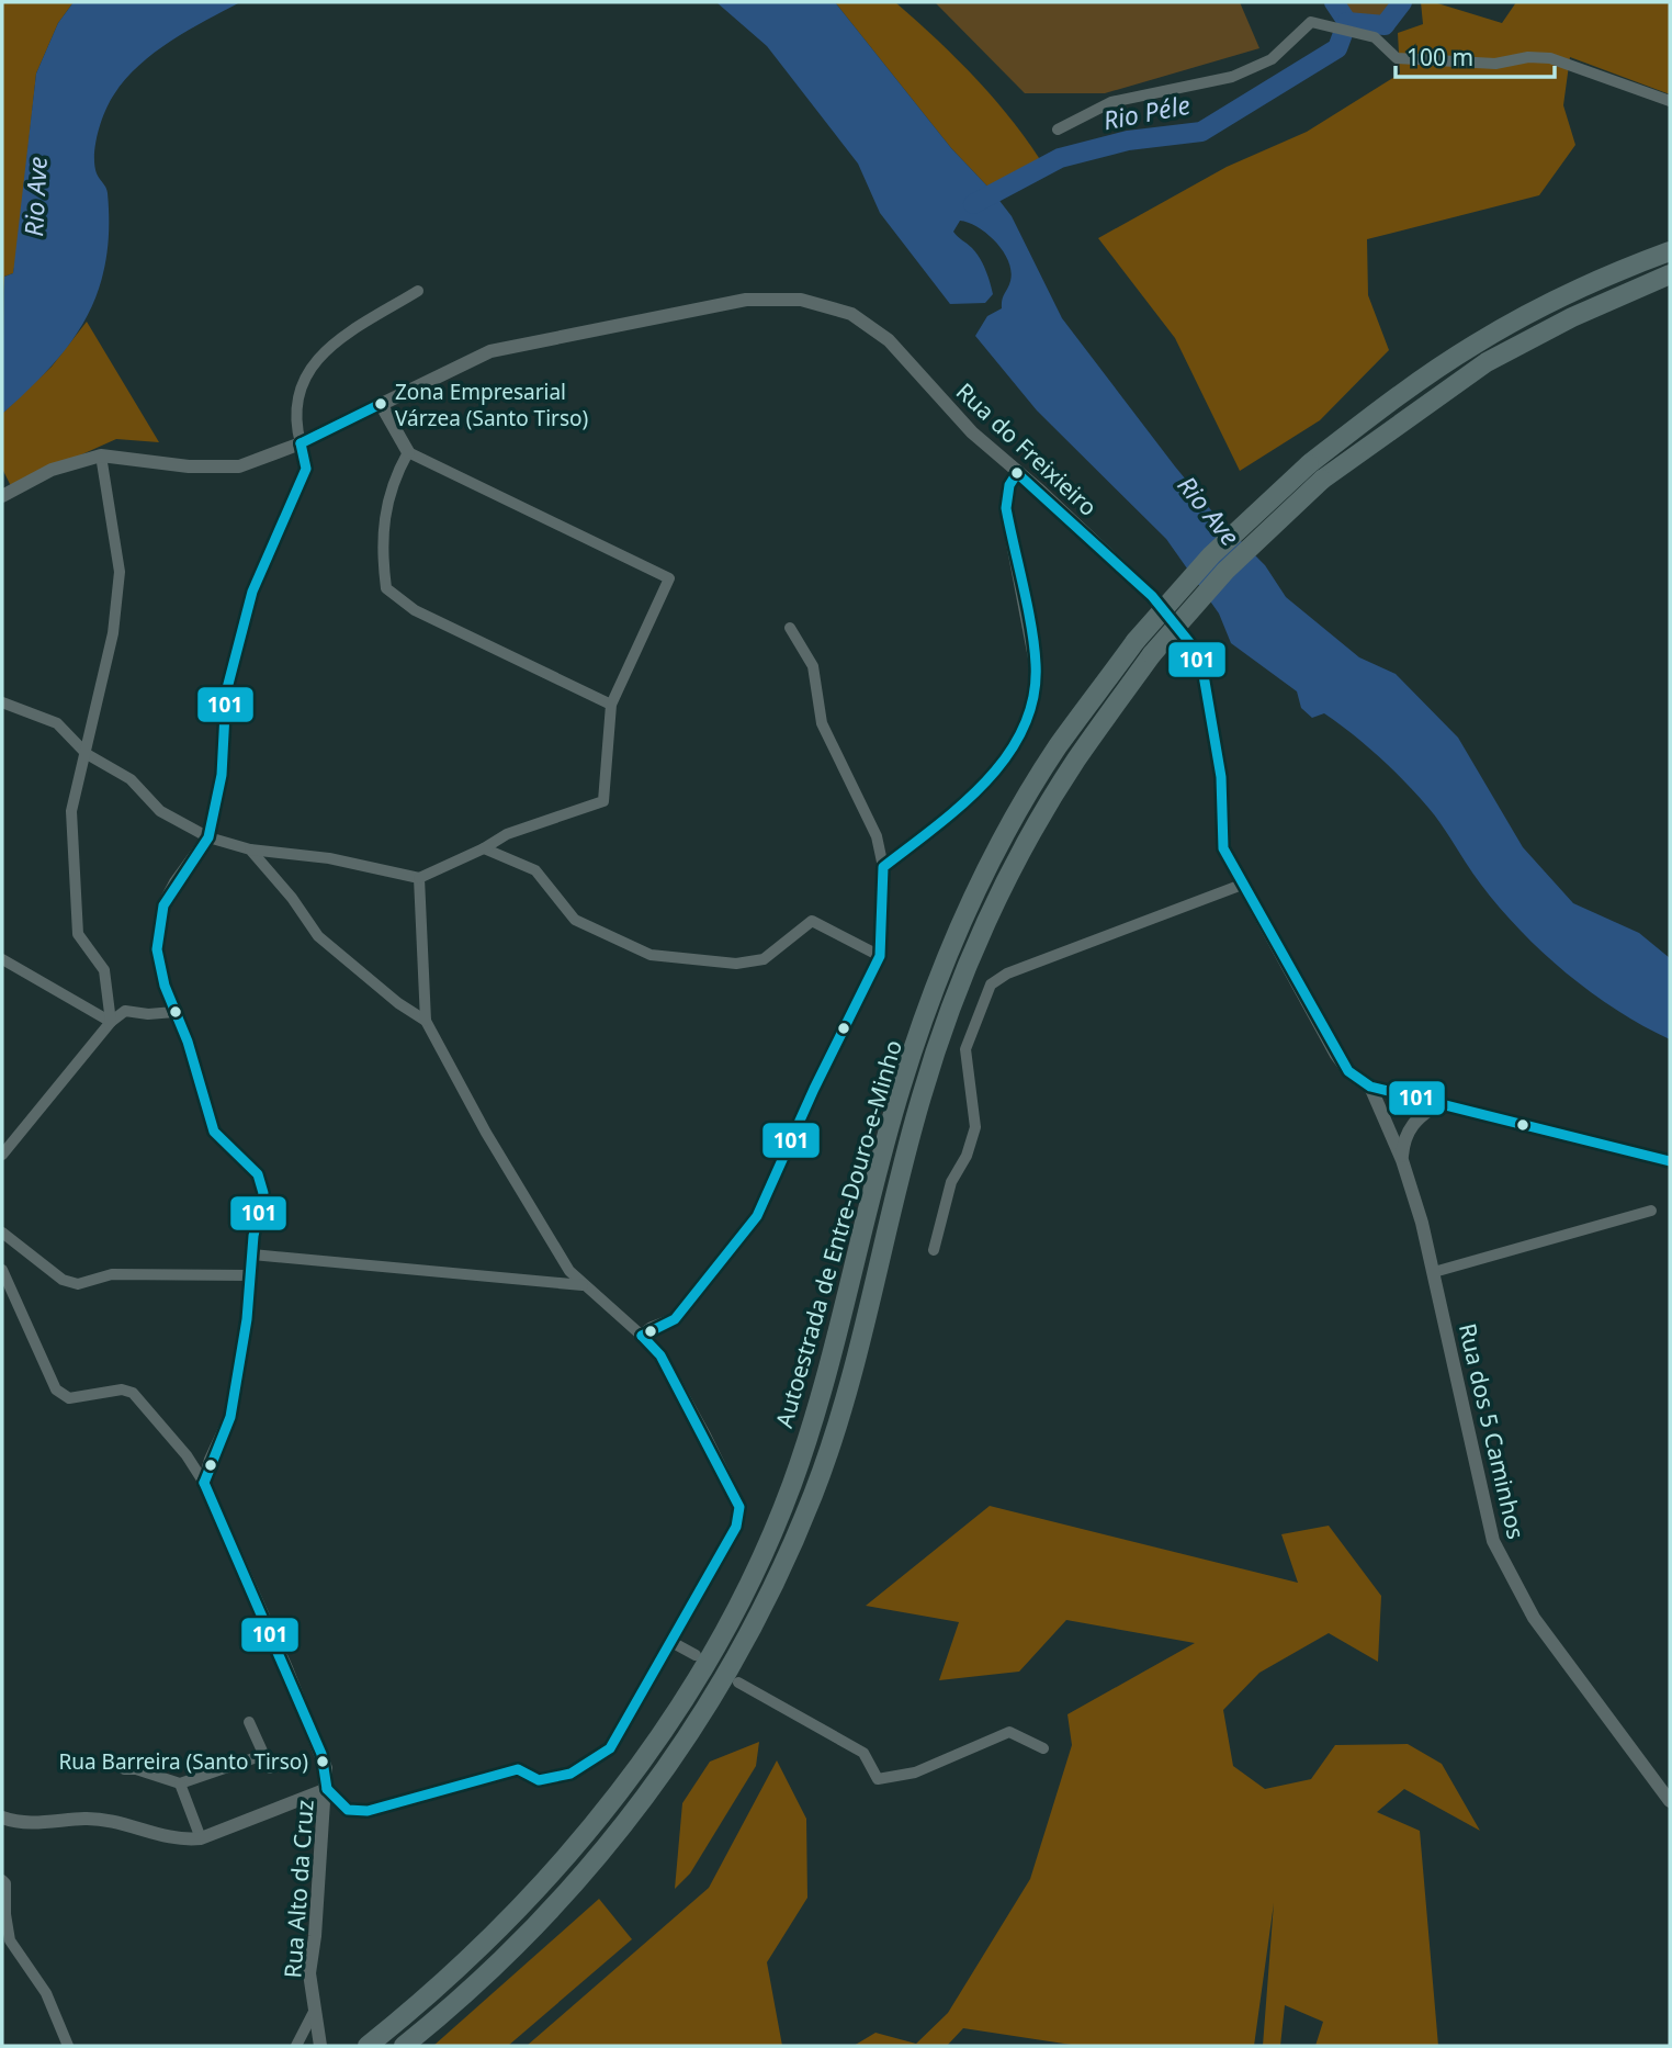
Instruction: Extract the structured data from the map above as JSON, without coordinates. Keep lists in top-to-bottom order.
{
  "streets": {
    "highway": ["Autoestrada de Entre-Douro-e-Minho"],
    "street": ["Rua do Freixieiro", "Rua dos 5 Caminhos", "Rua Alto da Cruz"]
  },
  "crossings": [
    ["Rua do Freixieiro", "Rua dos 5 Caminhos"]
  ],
  "water": ["Rio Péle", "Rio Ave"],
  "places": ["Zona Empresarial Várzea (Santo Tirso)", "Rua Barreira (Santo Tirso)"],
  "lines": ["transit line 101"],
  "scale_bar": "100 m"
}
